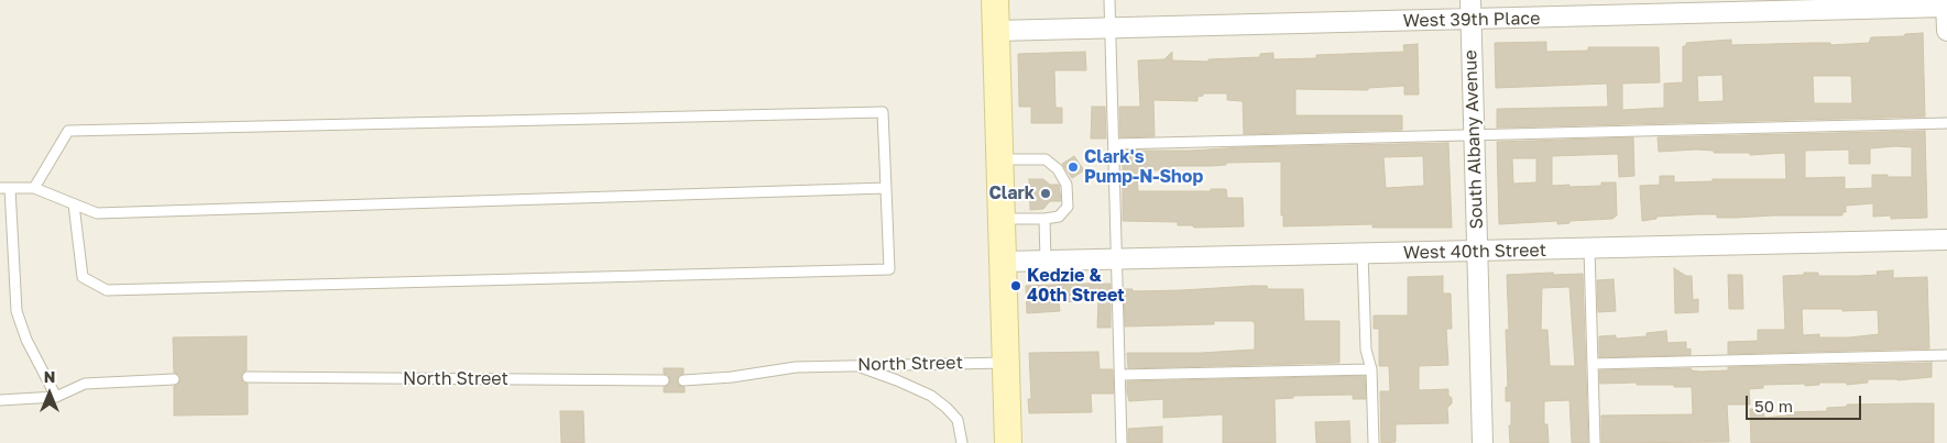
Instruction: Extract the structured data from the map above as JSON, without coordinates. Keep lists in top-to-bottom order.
{
  "streets": {
    "street": ["West 39th Place", "South Albany Avenue", "West 40th Street"],
    "lane": ["North Street"]
  },
  "crossings": [
    ["West 39th Place", "South Albany Avenue"],
    ["South Albany Avenue", "West 40th Street"]
  ],
  "places": ["Clark's Pump-N-Shop", "Clark", "Kedzie & 40th Street"],
  "scale_bar": "50 m",
  "north": "top"
}
